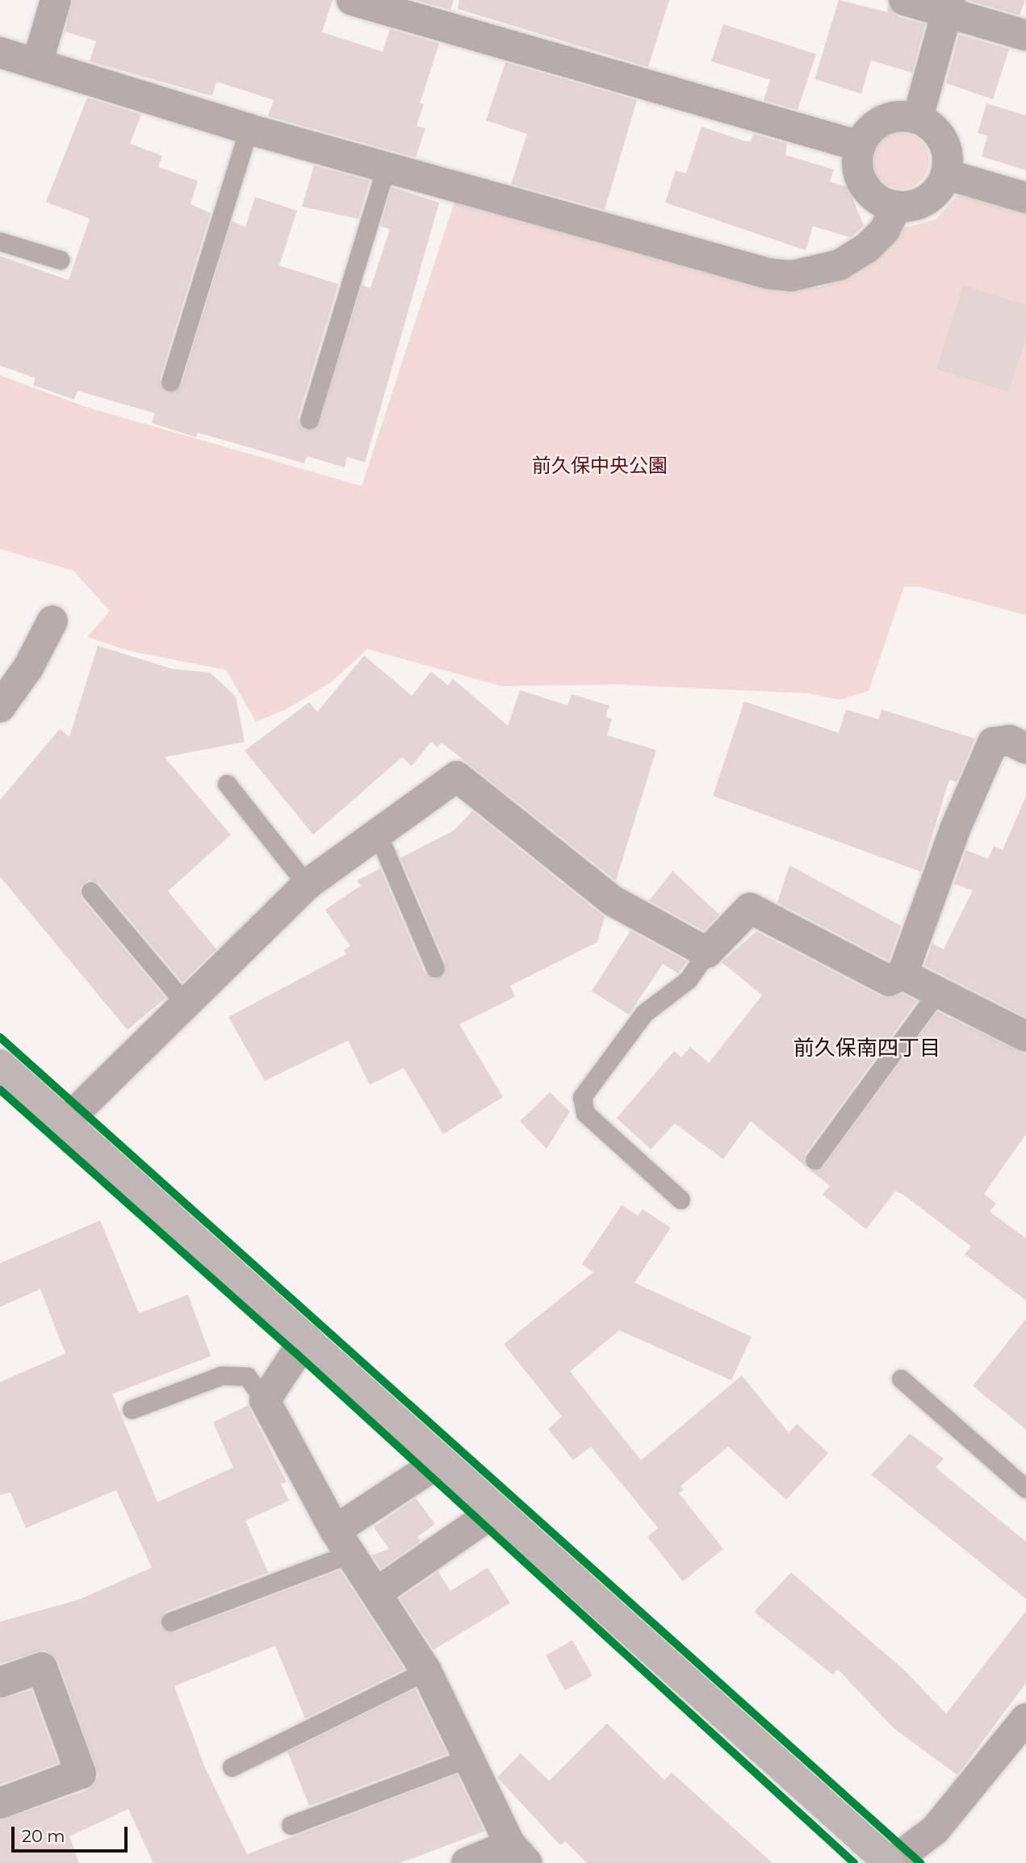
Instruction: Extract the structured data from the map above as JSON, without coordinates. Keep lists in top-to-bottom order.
{
  "districts": ["前久保南四丁目"],
  "parks": ["前久保中央公園"],
  "scale_bar": "20 m"
}
